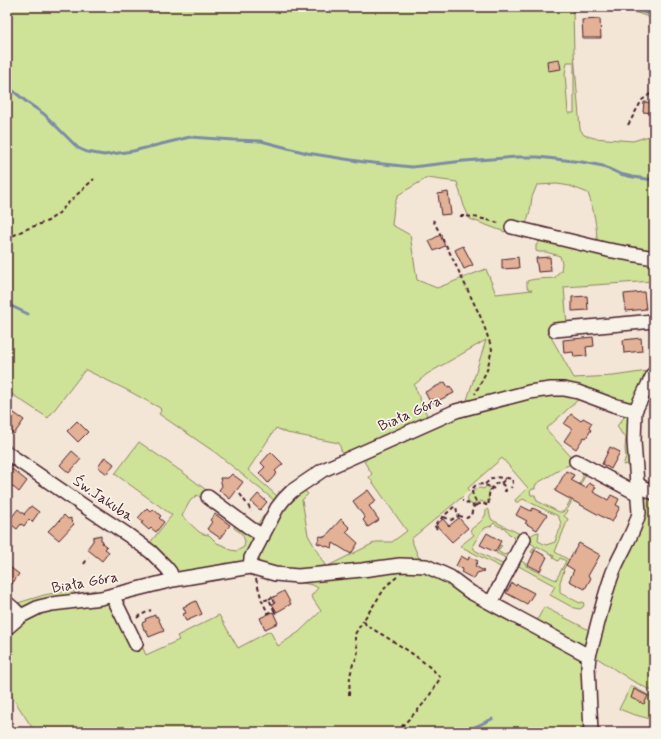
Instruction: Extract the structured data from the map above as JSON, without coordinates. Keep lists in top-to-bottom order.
{
  "streets": {
    "street": ["Biała Góra", "Św.Jakuba"]
  },
  "crossings": [
    ["Biała Góra", "Św.Jakuba"]
  ]
}
